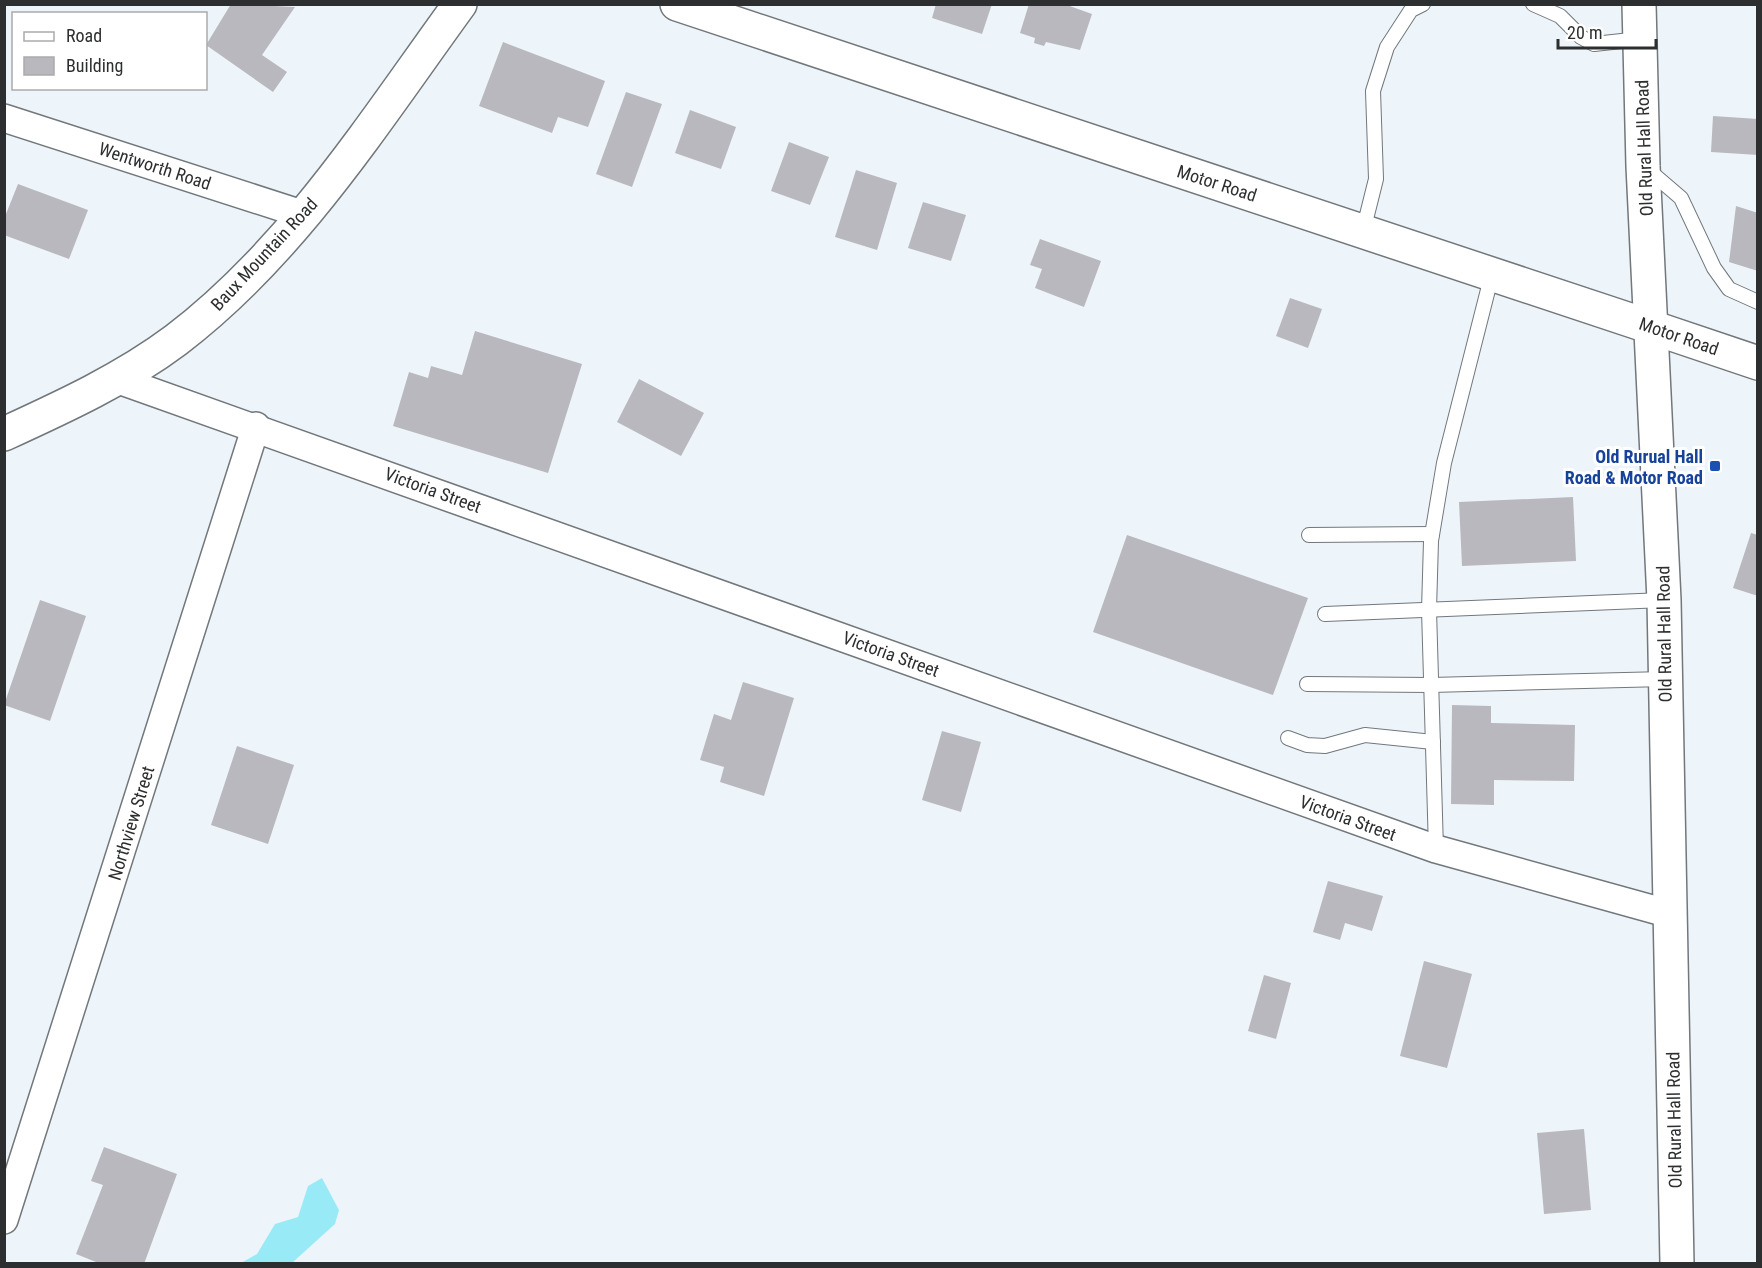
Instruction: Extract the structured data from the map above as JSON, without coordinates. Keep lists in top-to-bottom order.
{
  "streets": {
    "main road": ["Old Rural Hall Road", "Motor Road", "Baux Mountain Road"],
    "street": ["Wentworth Road", "Victoria Street", "Northview Street"]
  },
  "crossings": [
    ["Old Rural Hall Road", "Motor Road"],
    ["Old Rural Hall Road", "Victoria Street"],
    ["Wentworth Road", "Baux Mountain Road"],
    ["Baux Mountain Road", "Victoria Street"],
    ["Victoria Street", "Northview Street"]
  ],
  "places": {
    "transit": ["Old Rurual Hall Road & Motor Road"]
  },
  "legend": ["Road", "Building"],
  "scale_bar": "20 m"
}
